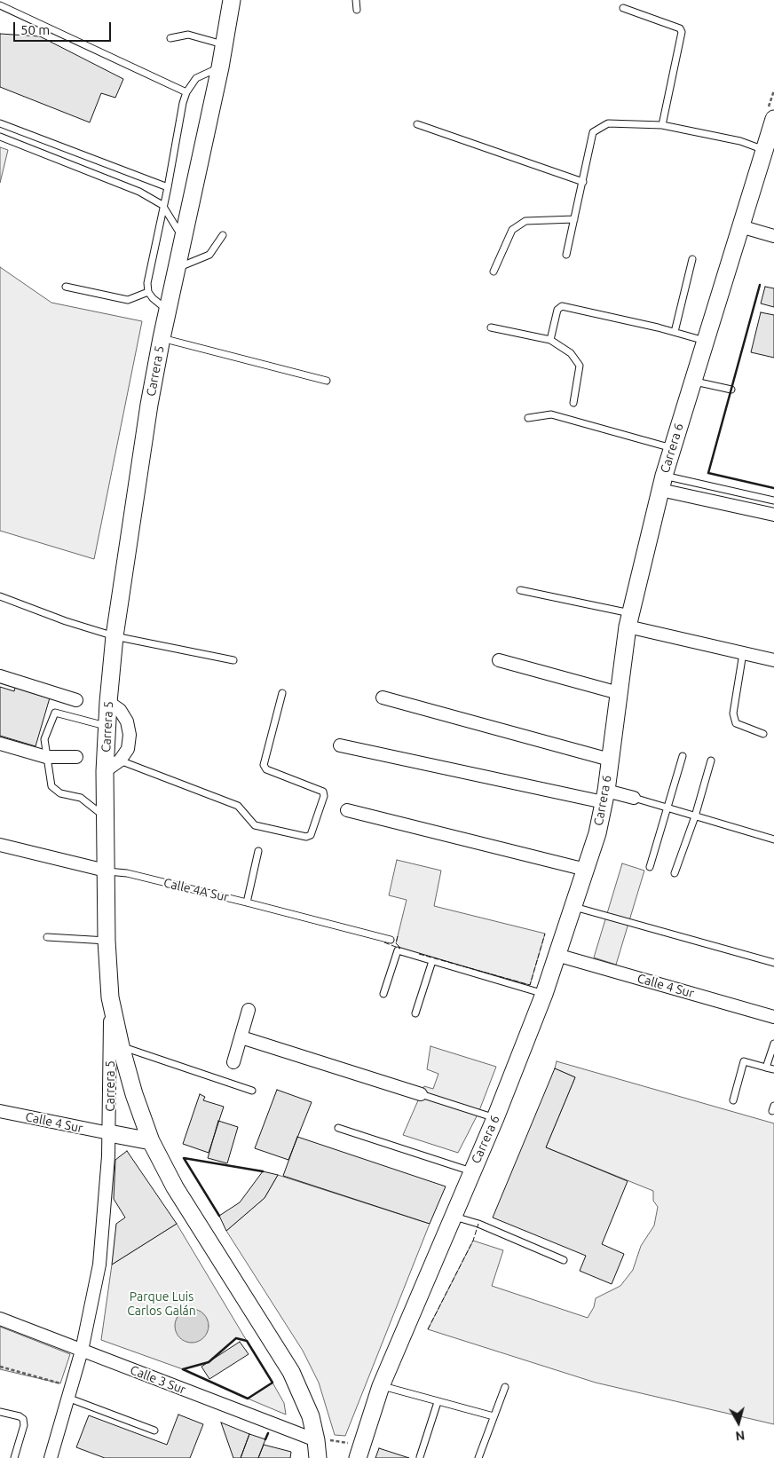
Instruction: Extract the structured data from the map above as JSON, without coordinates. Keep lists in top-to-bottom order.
{
  "streets": {
    "main road": ["Carrera 5", "Carrera 6"],
    "street": ["Calle 4A Sur", "Calle 4 Sur", "Calle 3 Sur"]
  },
  "crossings": [
    ["Carrera 5", "Calle 4A Sur"],
    ["Carrera 5", "Calle 4 Sur"],
    ["Carrera 5", "Calle 3 Sur"],
    ["Carrera 6", "Calle 4 Sur"]
  ],
  "parks": ["Parque Luis Carlos Galán"],
  "scale_bar": "50 m",
  "north": "bottom"
}
